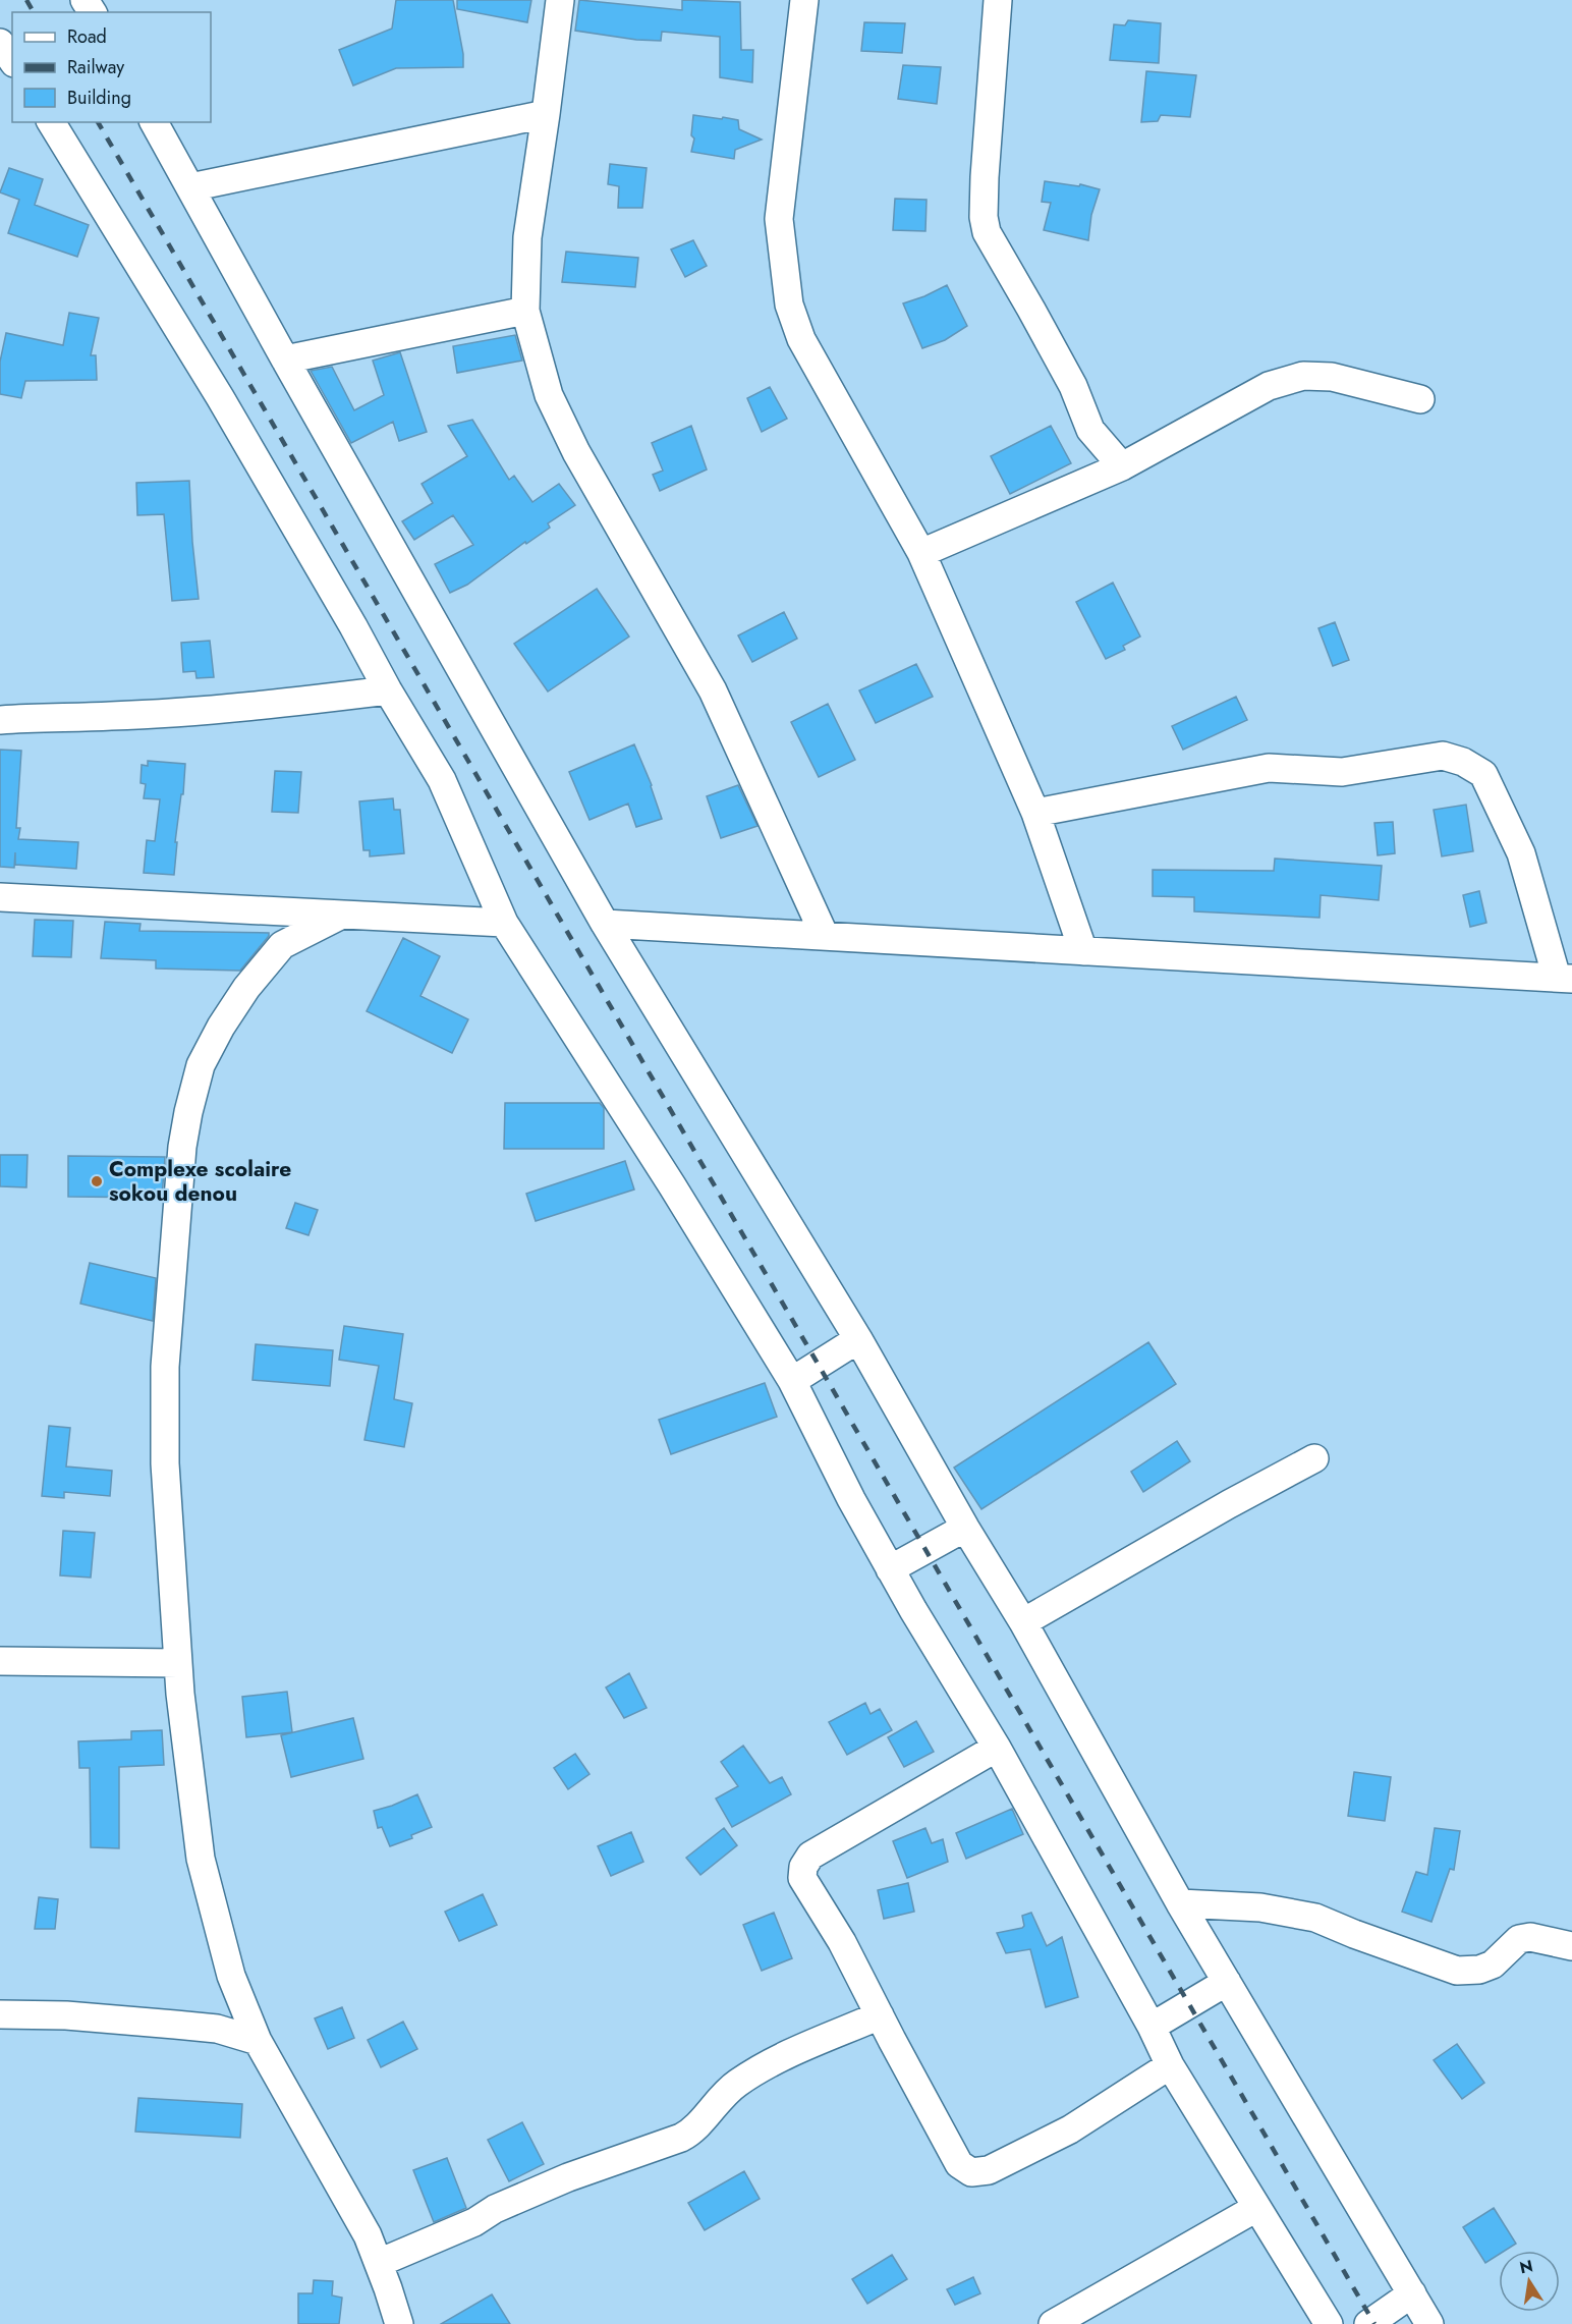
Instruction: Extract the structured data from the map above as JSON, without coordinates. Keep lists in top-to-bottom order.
{
  "places": ["Complexe scolaire sokou denou"],
  "legend": ["Road", "Railway", "Building"],
  "north": "top"
}
